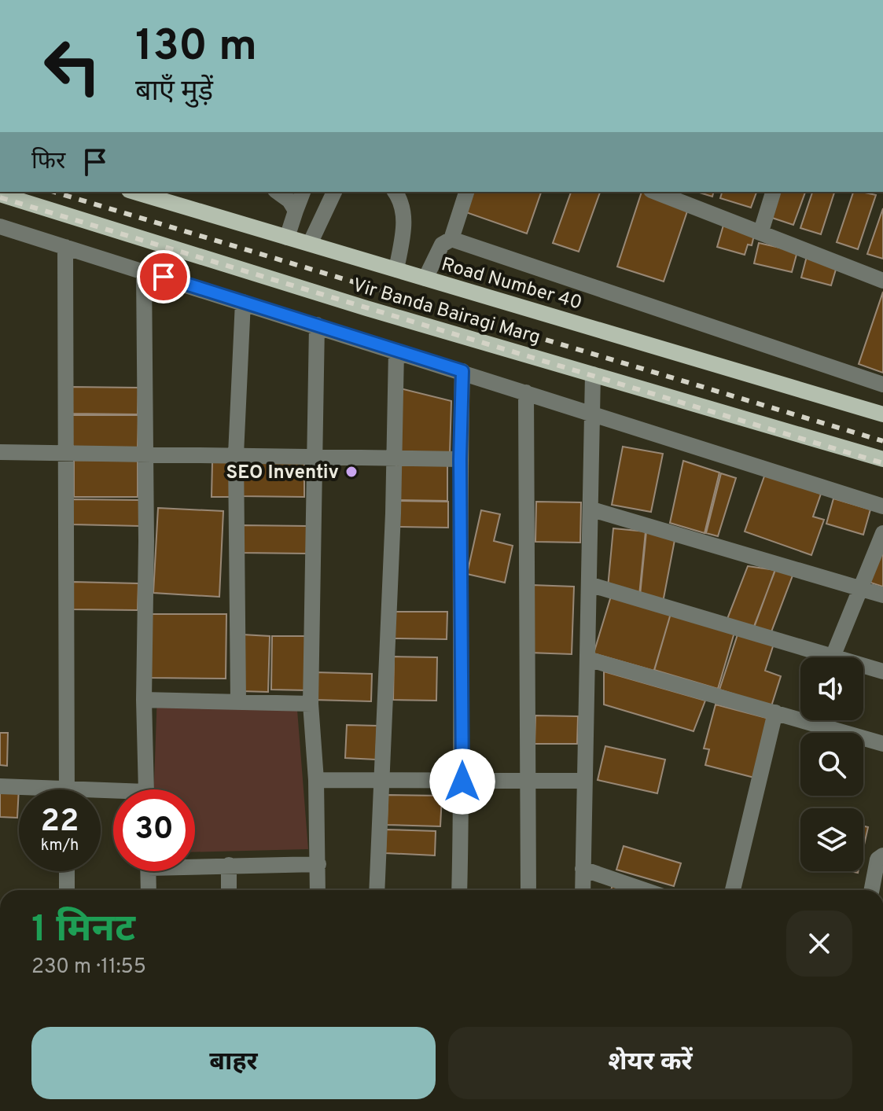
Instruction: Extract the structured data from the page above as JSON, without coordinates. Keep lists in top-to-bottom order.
{
  "streets": {
    "main road": ["Road Number 40", "Vir Banda Bairagi Marg"]
  },
  "places": ["SEO Inventiv"],
  "page": {
    "turn": ["130 m", "बाएँ मुड़ें"],
    "then": "फिर",
    "speed": "22 km/h",
    "limit": "30",
    "heading": ["1 मिनट", "230 m · 11:55"],
    "buttons": ["बाहर", "शेयर करें"]
  }
}
